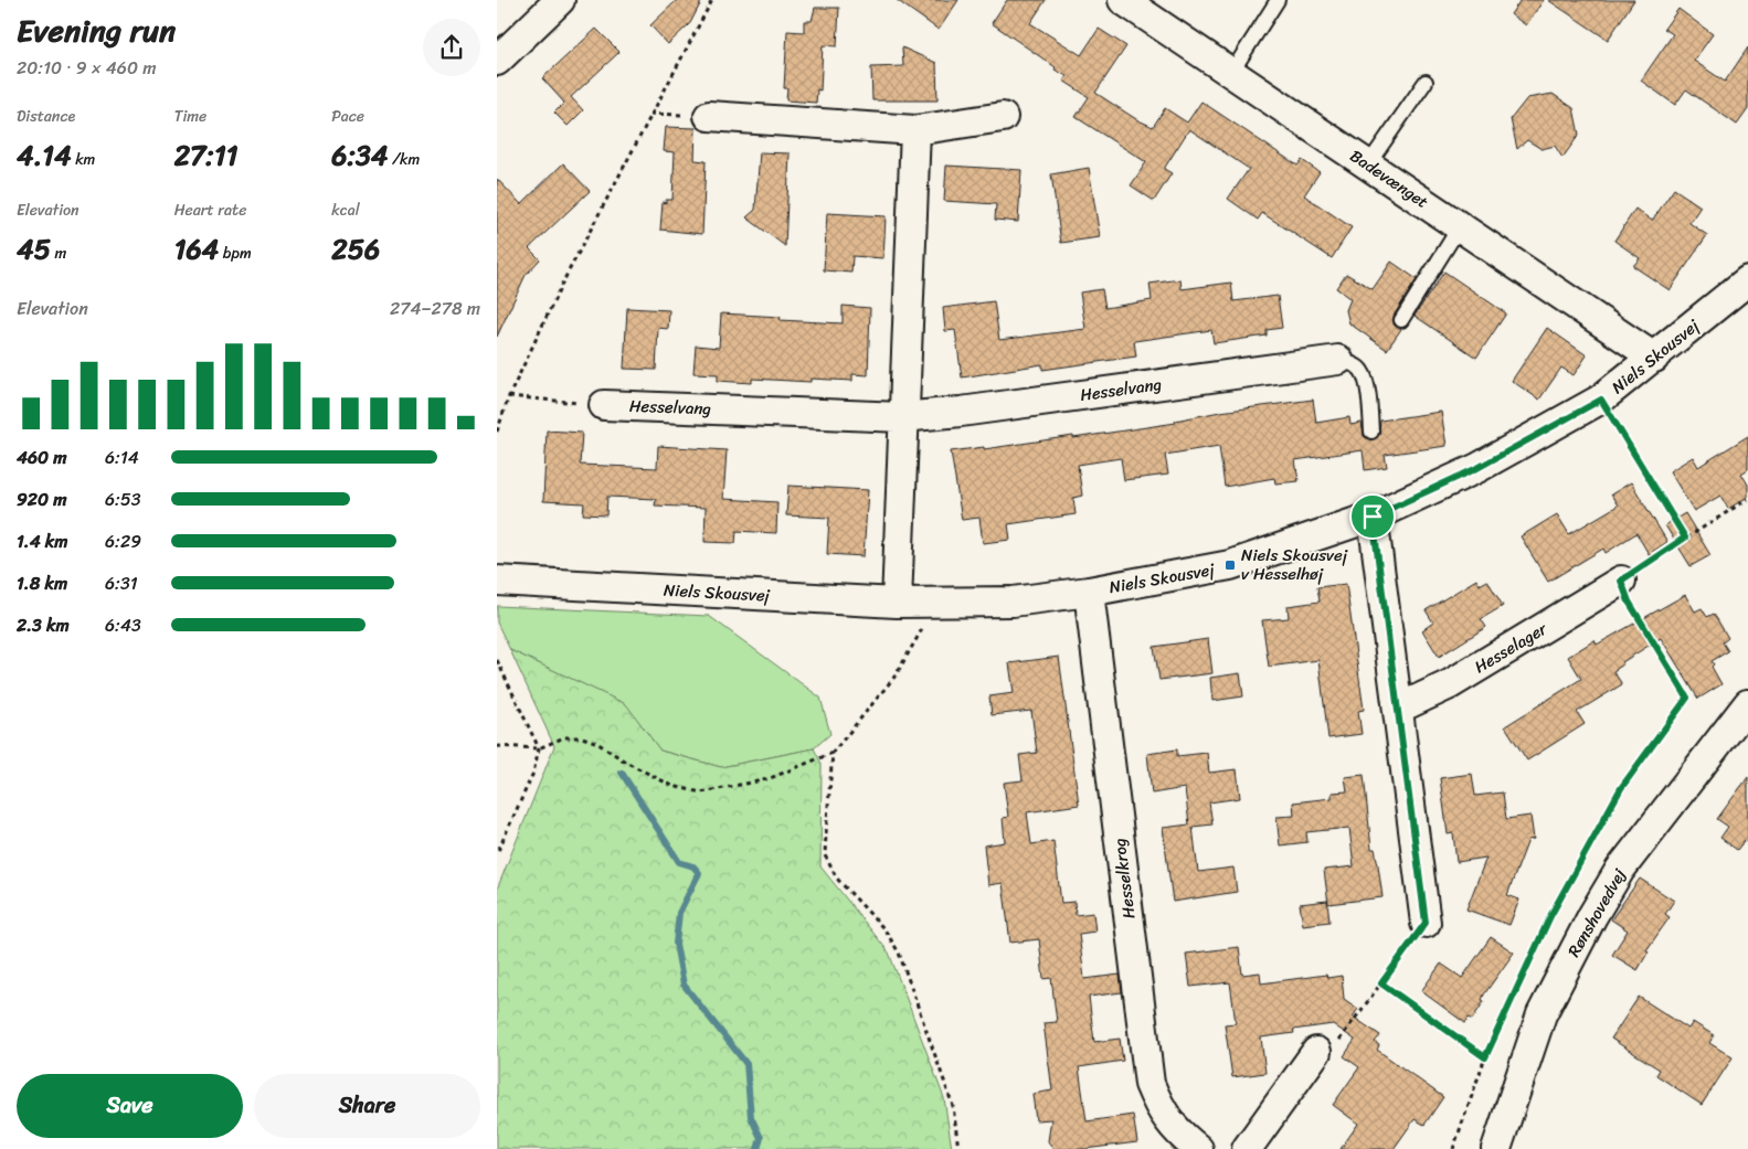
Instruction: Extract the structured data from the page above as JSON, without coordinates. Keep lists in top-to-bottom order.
{
  "streets": {
    "street": [
      "Badevænget",
      "Niels Skousvej",
      "Hesselvang",
      "Hesselager",
      "Hesselkrog",
      "Rønshovedvej"
    ]
  },
  "crossings": [
    ["Badevænget", "Niels Skousvej"],
    ["Niels Skousvej", "Hesselkrog"]
  ],
  "places": {
    "transit": ["Niels Skousvej v Hesselhøj"]
  },
  "page": {
    "heading": ["Evening run", "20:10 · 9 × 460 m"],
    "stats": [
      ["Distance", "4.14 km"],
      ["Time", "27:11"],
      ["Pace", "6:34 /km"],
      ["Elevation", "45 m"],
      ["Heart rate", "164 bpm"],
      ["kcal", "256"]
    ],
    "chart": ["Elevation", "274–278 m"],
    "list": [
      {
        "name": "460 m",
        "note": "6:14"
      },
      {
        "name": "920 m",
        "note": "6:53"
      },
      {
        "name": "1.4 km",
        "note": "6:29"
      },
      {
        "name": "1.8 km",
        "note": "6:31"
      },
      {
        "name": "2.3 km",
        "note": "6:43"
      }
    ],
    "buttons": ["Save", "Share"]
  }
}
